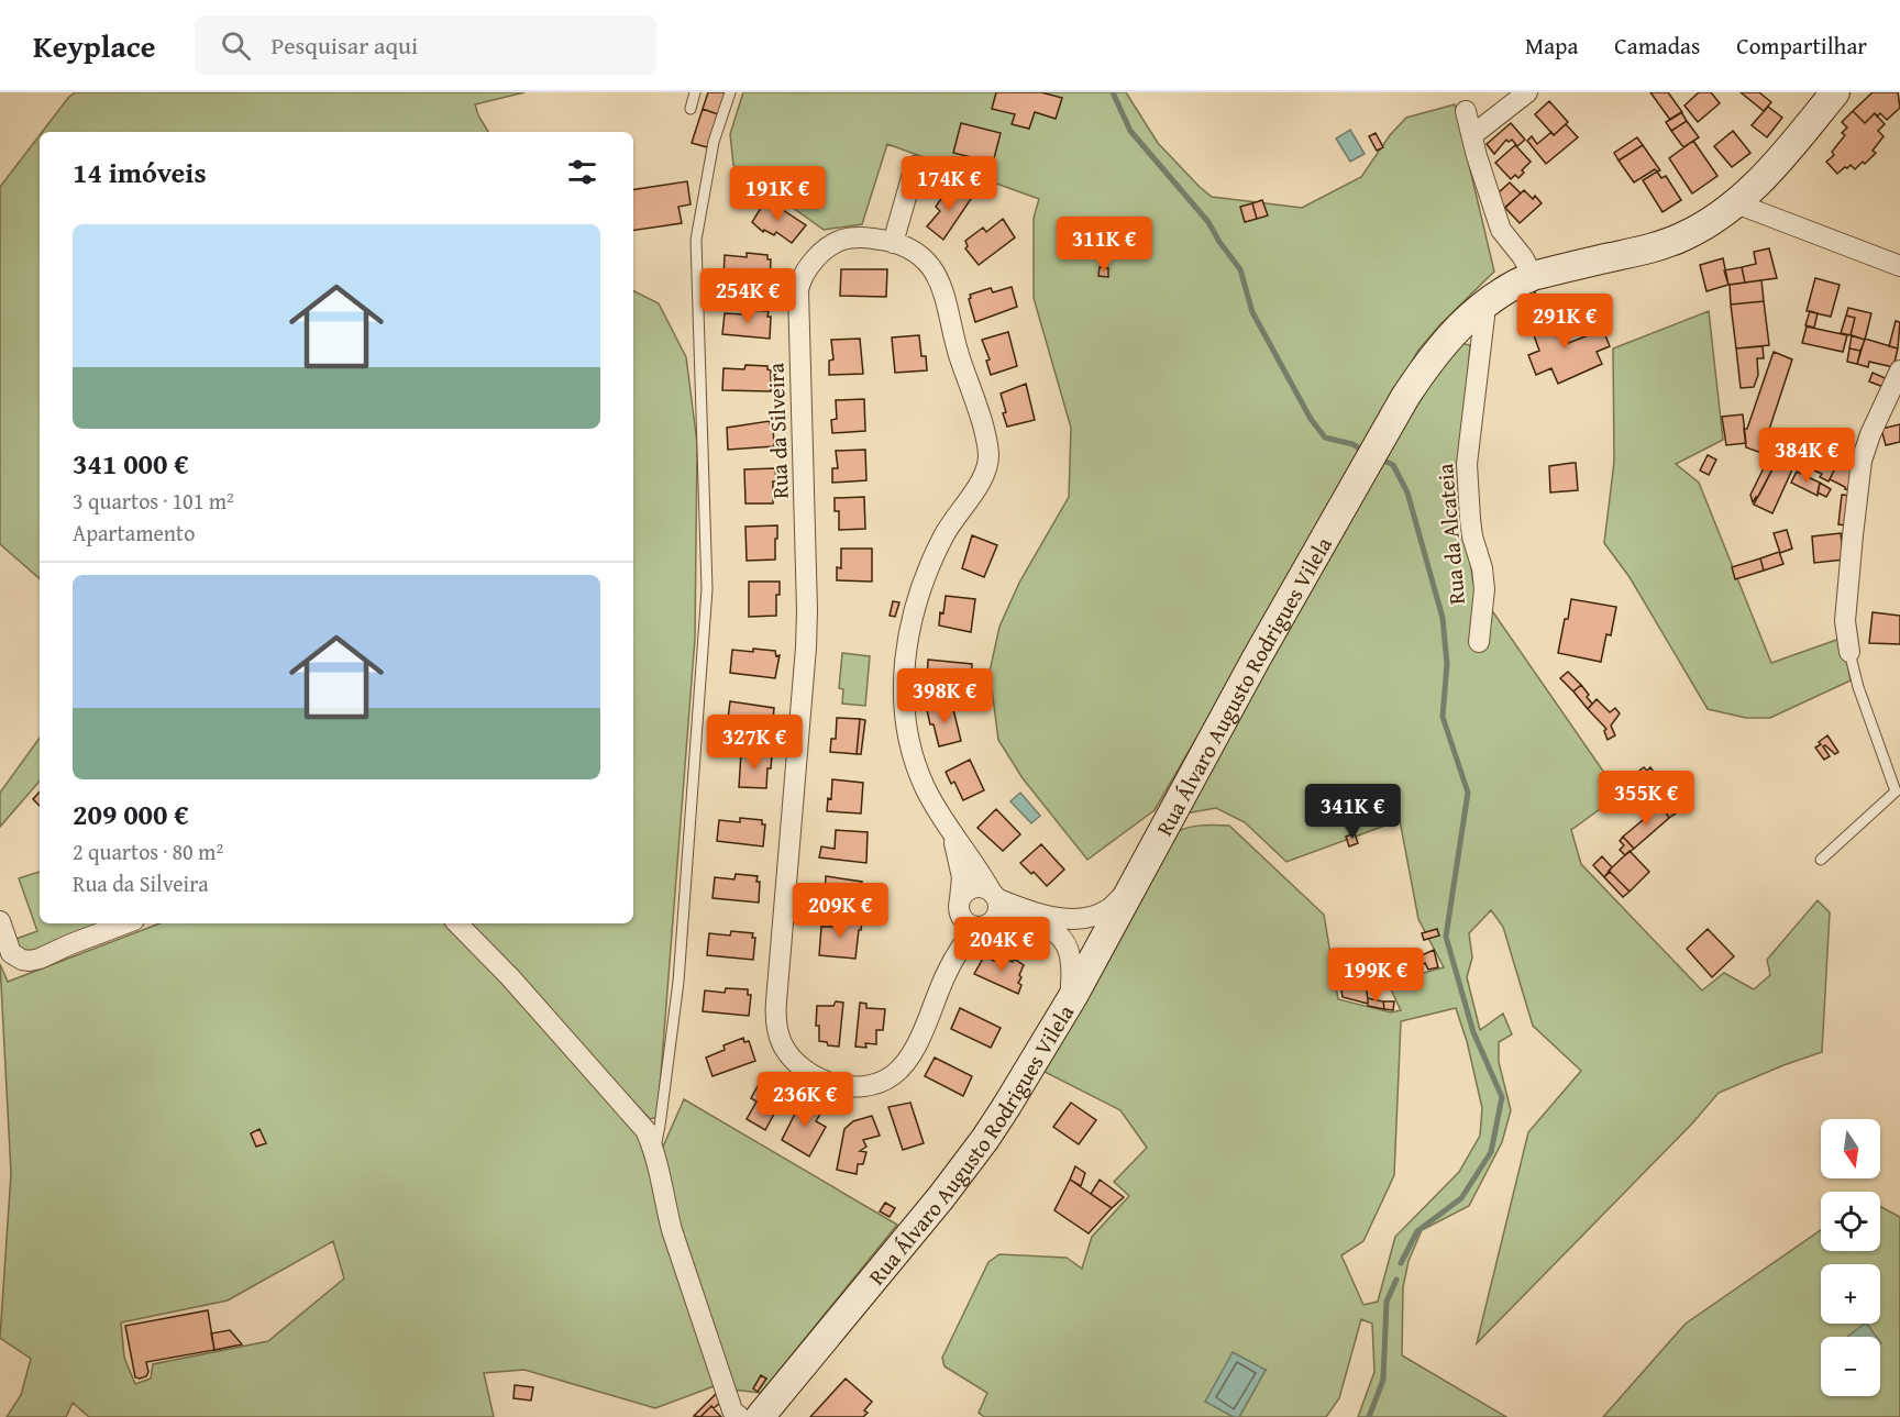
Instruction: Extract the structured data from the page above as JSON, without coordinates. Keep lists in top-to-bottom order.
{
  "streets": {
    "main road": ["Rua Álvaro Augusto Rodrigues Vilela"],
    "street": ["Rua da Silveira", "Rua da Alcateia"]
  },
  "crossings": [
    ["Rua da Alcateia", "Rua Álvaro Augusto Rodrigues Vilela"]
  ],
  "north": "bottom",
  "page": {
    "header": "Keyplace",
    "search": "Pesquisar aqui",
    "nav": ["Mapa", "Camadas", "Compartilhar"],
    "heading": "14 imóveis",
    "price": [
      "174K €",
      "191K €",
      "311K €",
      "254K €",
      "291K €",
      "384K €",
      "398K €",
      "327K €",
      "355K €",
      "341K €",
      "209K €",
      "204K €",
      "199K €",
      "236K €"
    ],
    "list": [
      {
        "name": "341 000 €",
        "note": "3 quartos · 101 m² · Apartamento"
      },
      {
        "name": "209 000 €",
        "note": "2 quartos · 80 m² · Rua da Silveira"
      }
    ],
    "map_buttons": ["+", "−"]
  }
}
